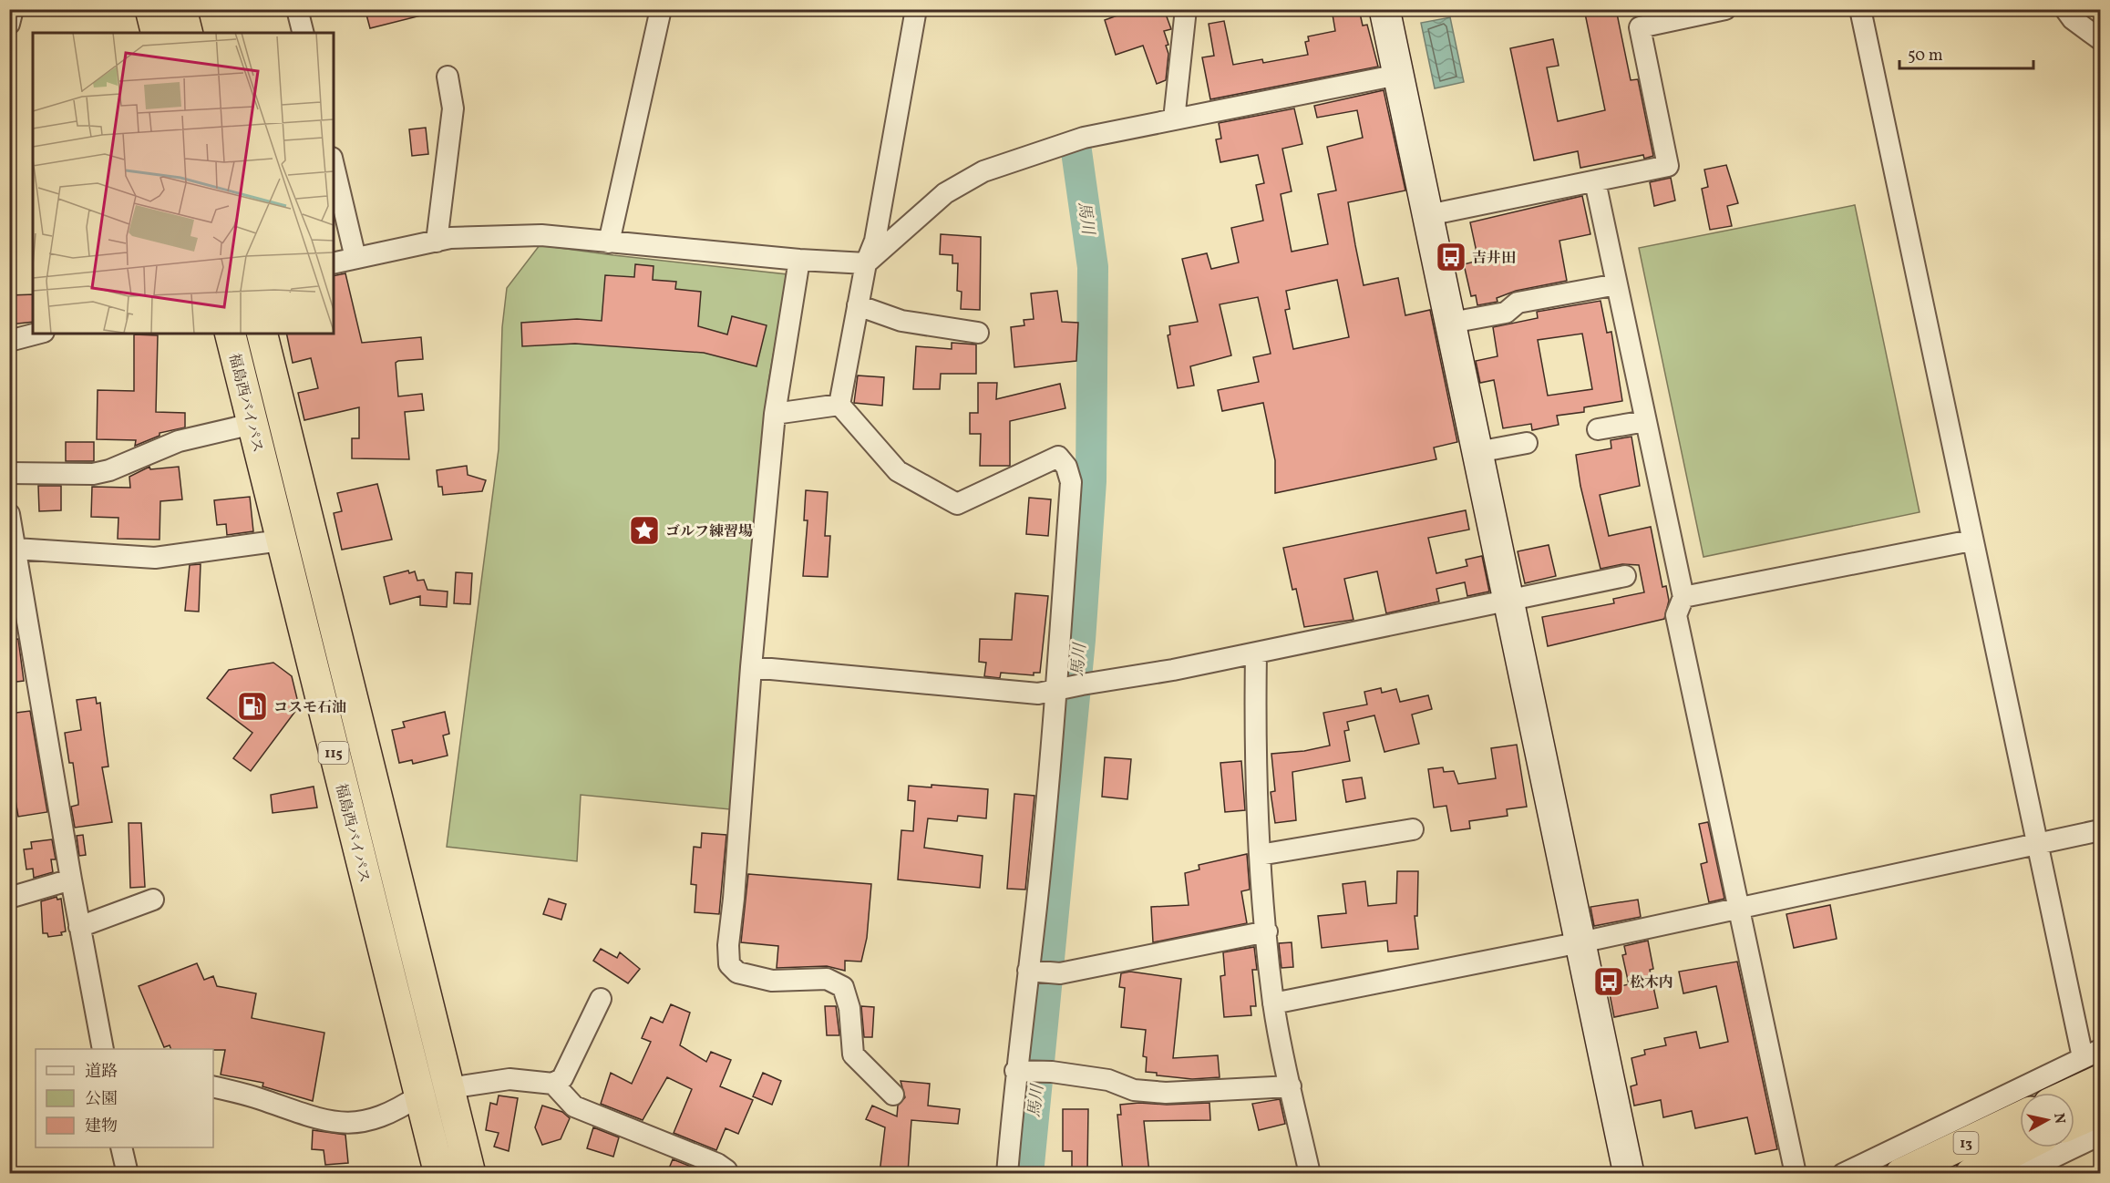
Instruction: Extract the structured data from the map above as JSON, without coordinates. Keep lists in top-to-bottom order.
{
  "streets": {
    "highway": ["福島西バイパス", "115", "13"]
  },
  "water": ["馬川"],
  "places": {
    "bus stop": ["吉井田", "松木内"],
    "place": ["ゴルフ練習場"],
    "fuel station": ["コスモ石油"]
  },
  "legend": ["道路", "公園", "建物"],
  "scale_bar": "50 m",
  "north": "right"
}
